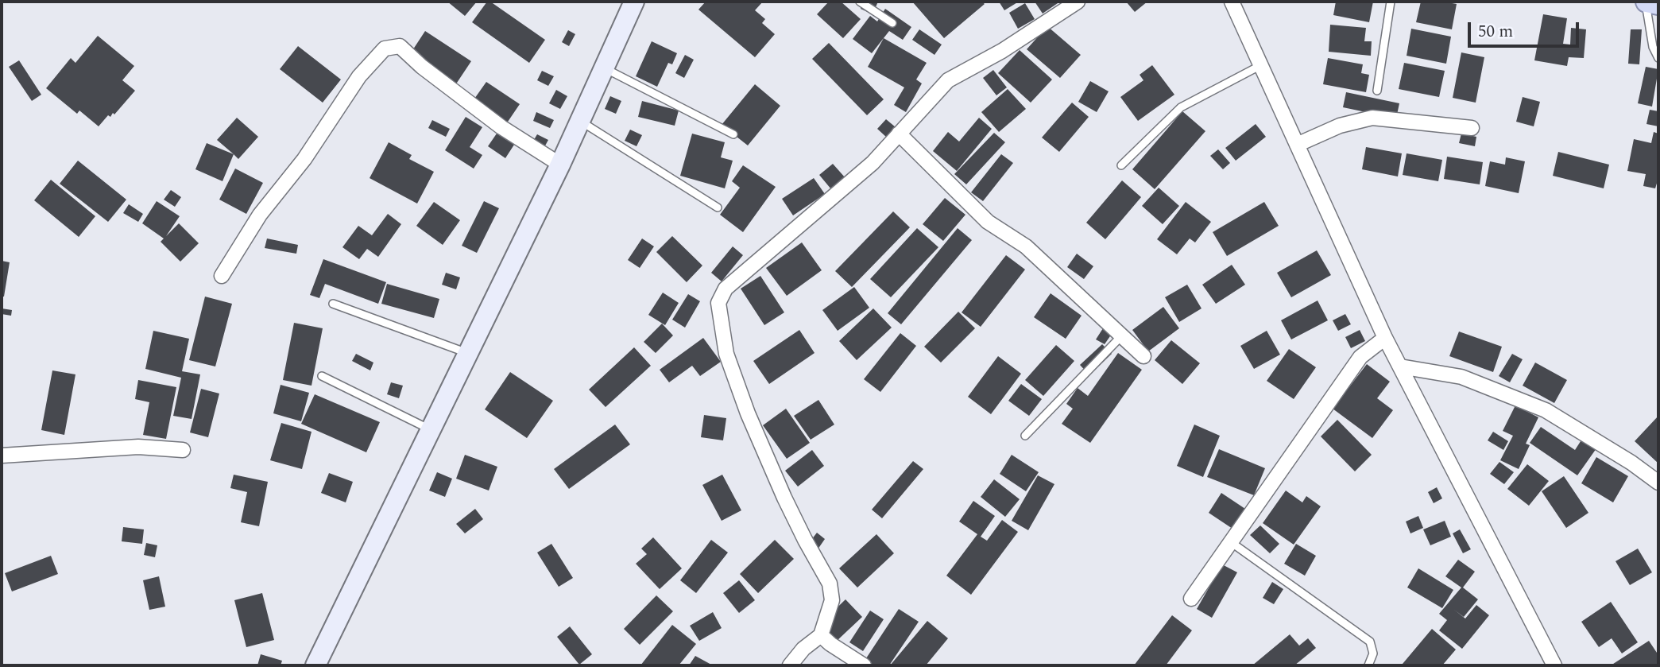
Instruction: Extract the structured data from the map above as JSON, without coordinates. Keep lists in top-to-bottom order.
{
  "scale_bar": "50 m"
}
